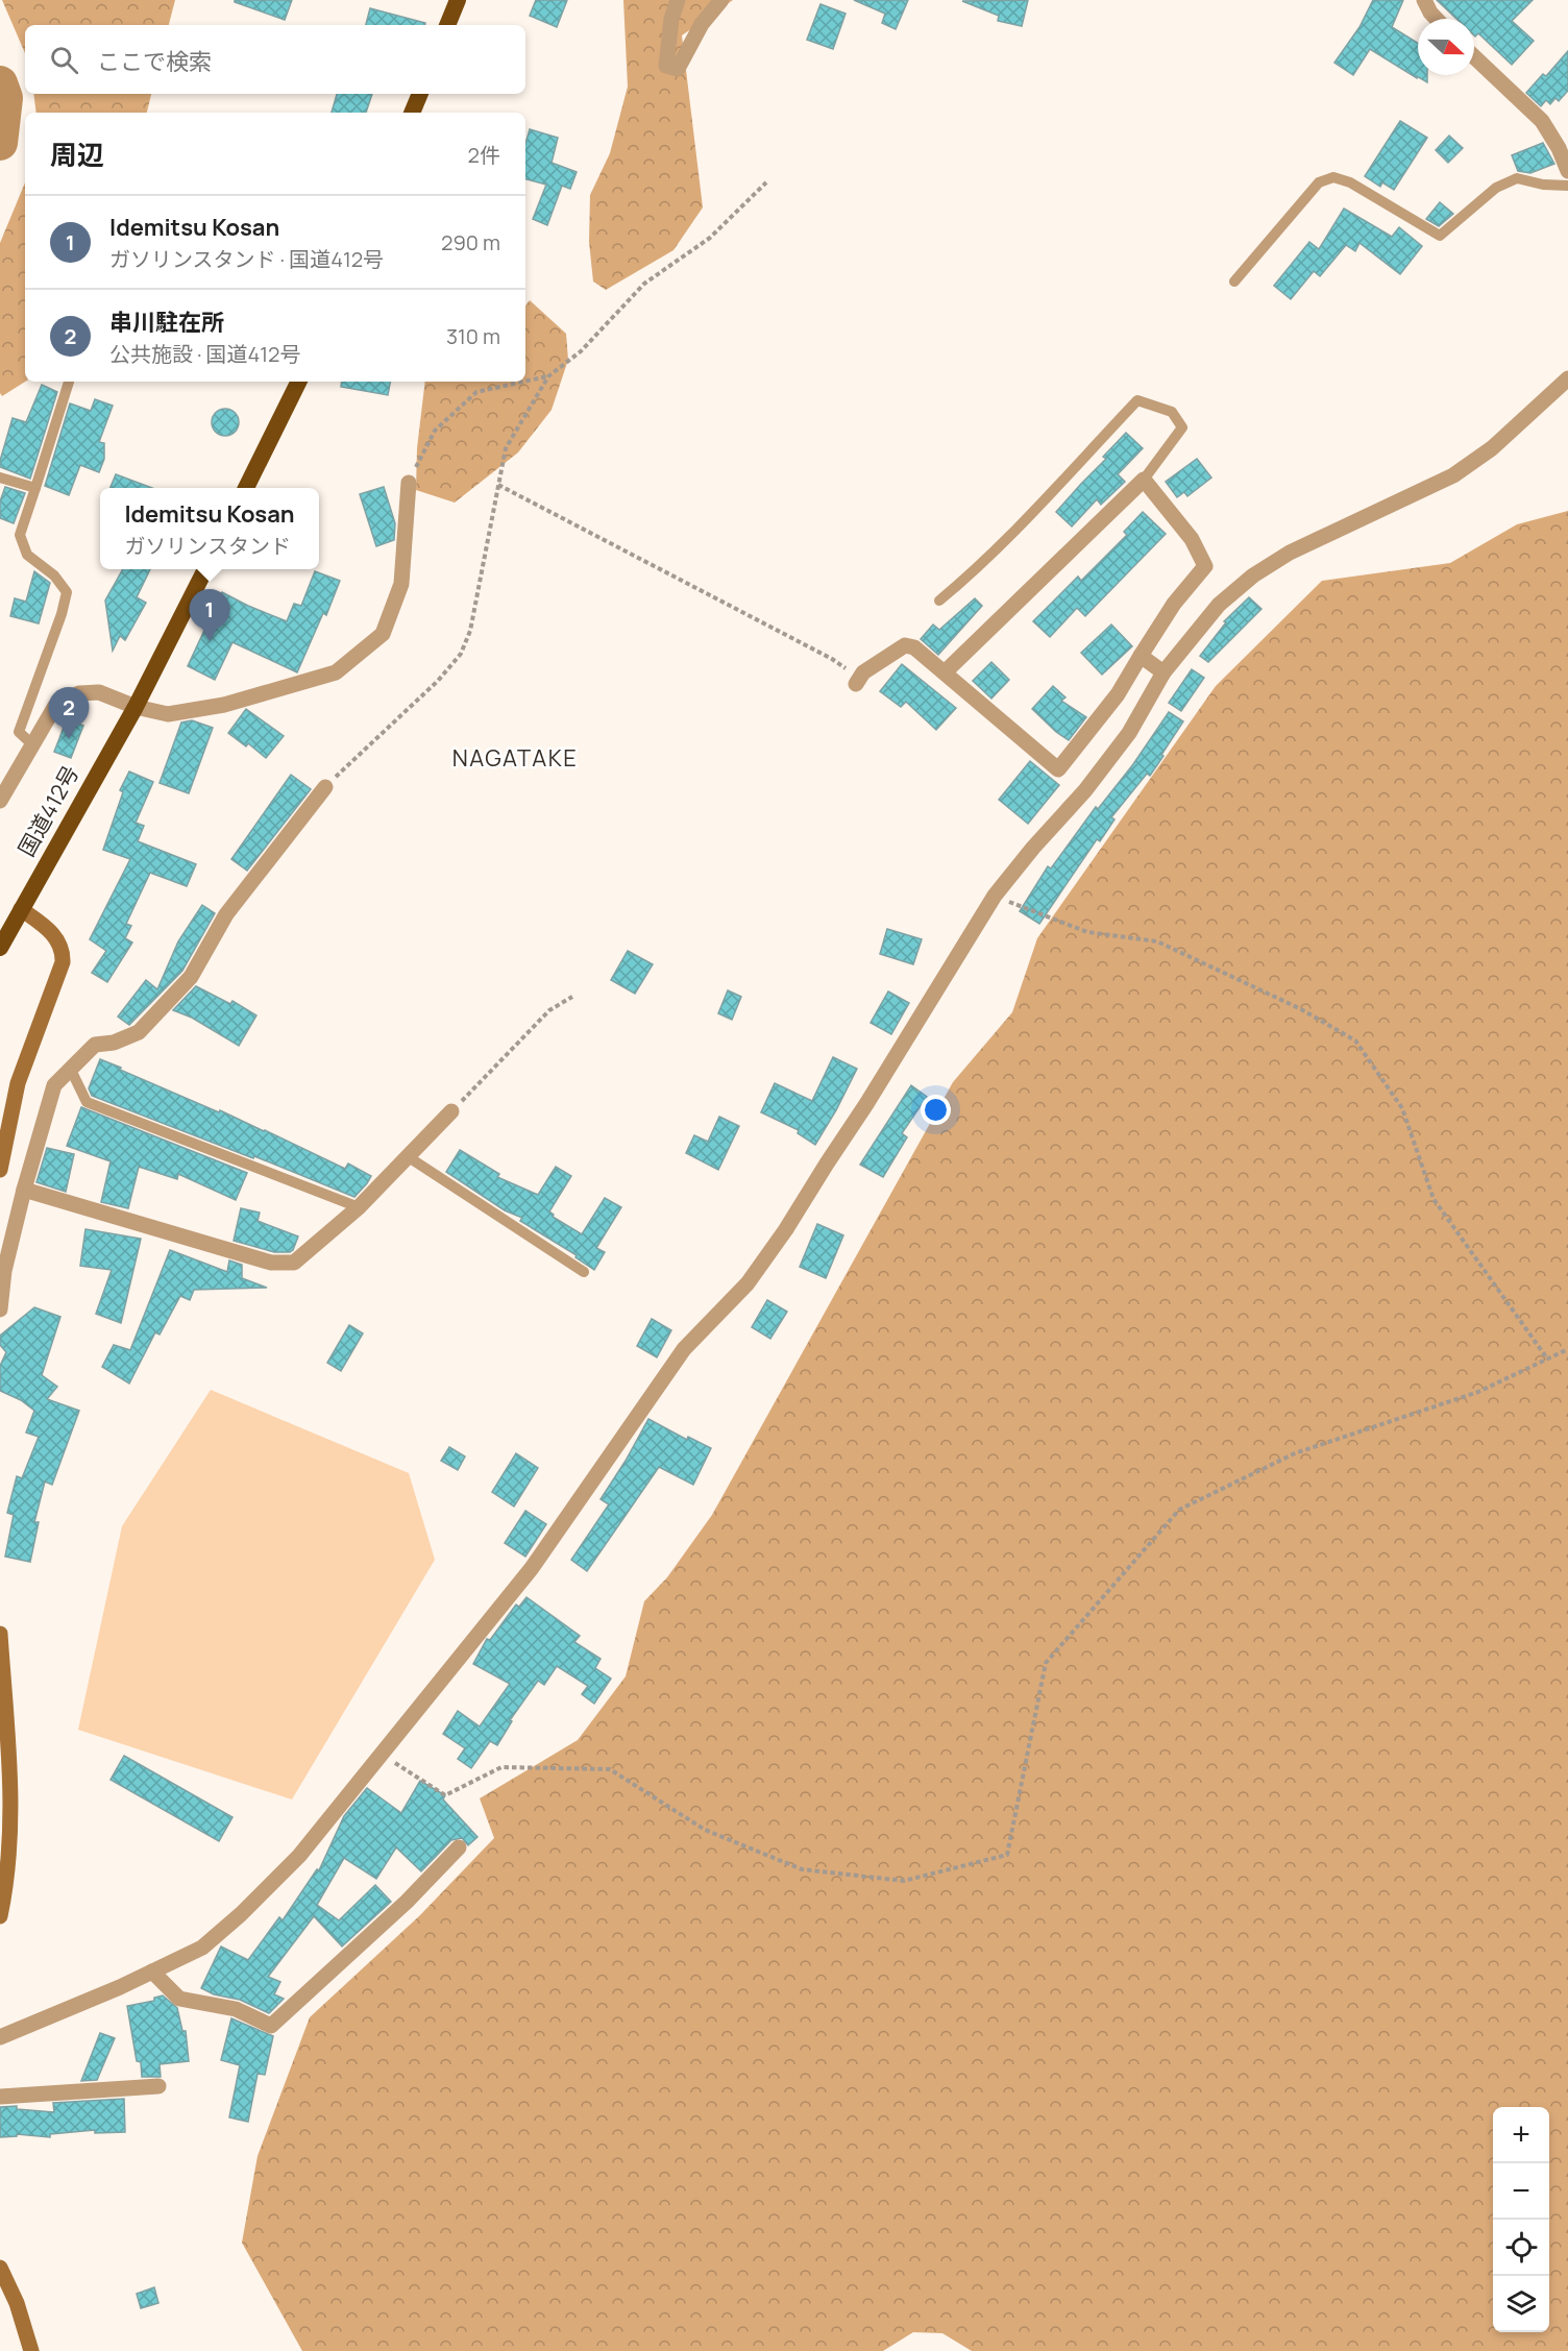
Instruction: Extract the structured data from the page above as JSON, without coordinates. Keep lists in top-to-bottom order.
{
  "streets": {
    "highway": ["国道412号"]
  },
  "districts": ["NAGATAKE"],
  "north": "right",
  "page": {
    "search": "ここで検索",
    "heading": ["周辺", "2件"],
    "list": [
      {
        "mark": "1",
        "name": "Idemitsu Kosan",
        "note": "ガソリンスタンド · 国道412号",
        "value": "290 m"
      },
      {
        "mark": "2",
        "name": "串川駐在所",
        "note": "公共施設 · 国道412号",
        "value": "310 m"
      }
    ],
    "popup": ["Idemitsu Kosan", "ガソリンスタンド"],
    "pins": ["1", "2"],
    "map_buttons": ["+", "−"]
  }
}
